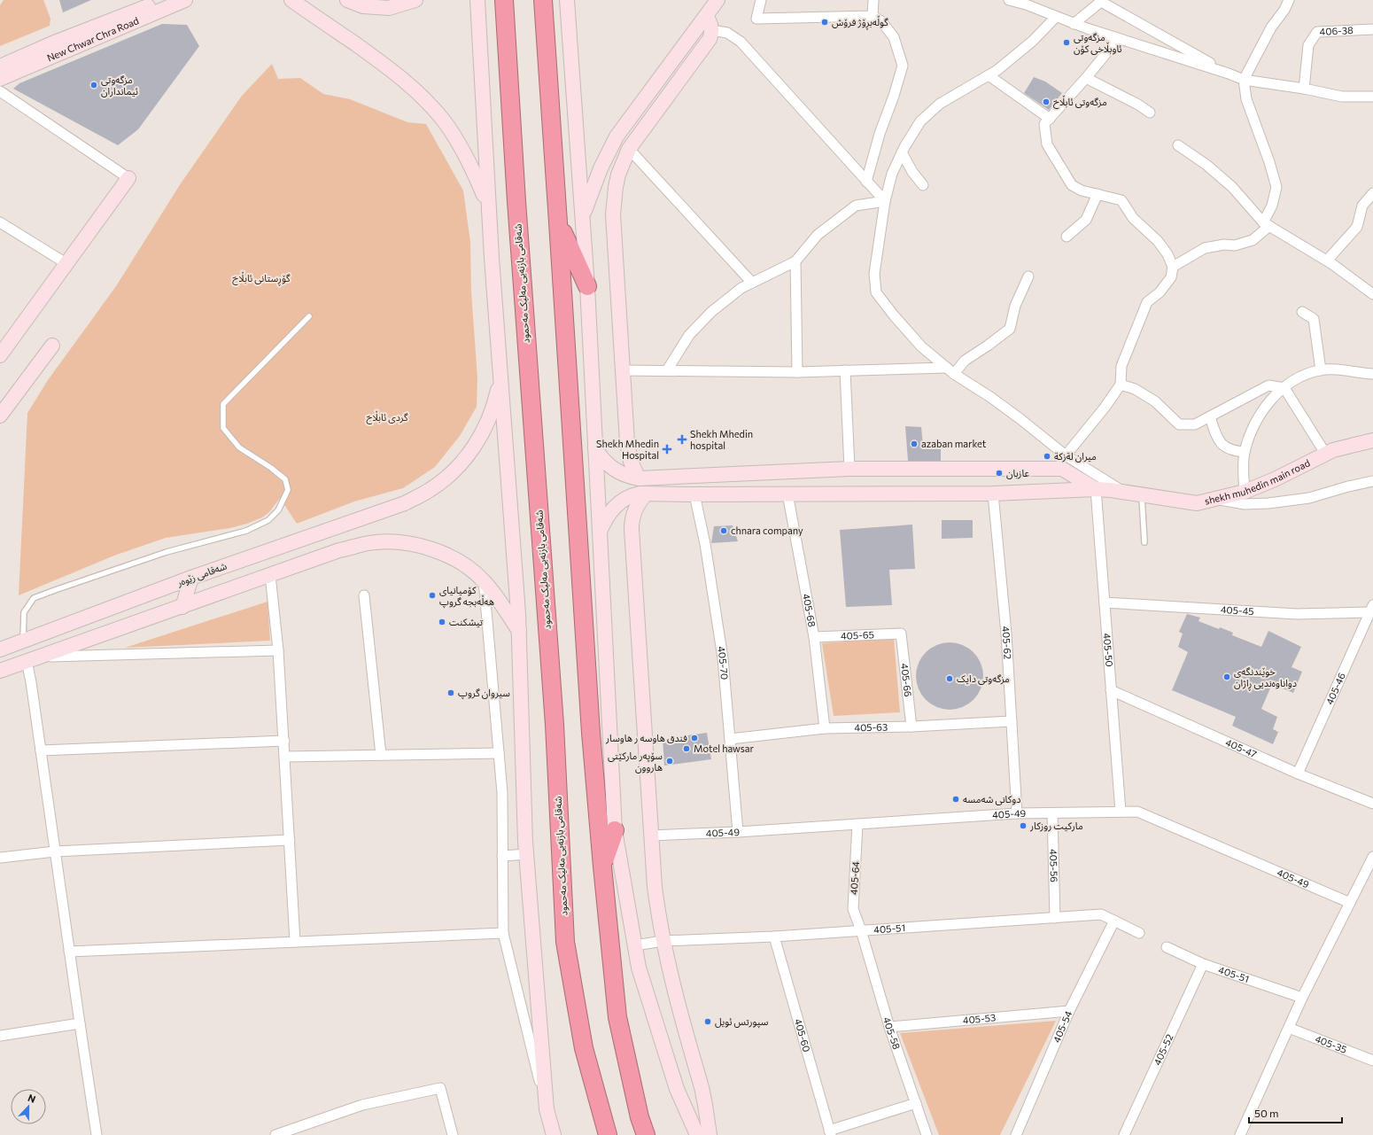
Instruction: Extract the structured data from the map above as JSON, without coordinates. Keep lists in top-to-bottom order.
{
  "streets": {
    "highway": ["شەقامی بازنەیی مەلیک مەحمود"],
    "main road": ["New Chwar Chra Road", "shekh muhedin main road", "شەقامی زێوەر"],
    "street": [
      "406-38",
      "405-68",
      "405-45",
      "405-65",
      "405-62",
      "405-50",
      "405-70",
      "405-66",
      "405-46",
      "405-63",
      "405-47",
      "405-49",
      "405-56",
      "405-64",
      "405-51",
      "405-53",
      "405-54",
      "405-58",
      "405-60",
      "405-35",
      "405-52"
    ]
  },
  "crossings": [
    ["shekh muhedin main road", "405-68"],
    ["shekh muhedin main road", "405-62"],
    ["shekh muhedin main road", "405-50"],
    ["shekh muhedin main road", "405-70"],
    ["405-68", "405-65"],
    ["405-68", "405-63"],
    ["405-45", "405-50"],
    ["405-45", "405-46"],
    ["405-65", "405-66"],
    ["405-62", "405-63"],
    ["405-62", "405-49"],
    ["405-50", "405-47"],
    ["405-50", "405-49"],
    ["405-70", "405-63"],
    ["405-70", "405-49"],
    ["405-66", "405-63"],
    ["405-46", "405-47"],
    ["405-49", "405-56"],
    ["405-49", "405-64"],
    ["405-56", "405-51"],
    ["405-64", "405-51"],
    ["405-64", "405-58"],
    ["405-51", "405-54"],
    ["405-51", "405-58"],
    ["405-51", "405-60"],
    ["405-51", "405-52"],
    ["405-53", "405-54"],
    ["405-53", "405-58"]
  ],
  "parks": ["گۆڕستانی ئابڵاخ", "گردی ئابڵاخ"],
  "places": {
    "other": [
      "گوڵەبڕۆژ فرۆش",
      "مزگەوتی ئاوبڵاخی کۆن",
      "مزگەوتی ئیمانداران",
      "مزگەوتی ئابڵاخ",
      "azaban market",
      "ميران لةزكة",
      "عازبان",
      "chnara company",
      "کۆمپانیای ھەڵەبجە گروپ",
      "تيشكنت",
      "خوێندنگەی دواناوەندیی ڕاژان",
      "مزگەوتی دایک",
      "سیروان گروپ",
      "فندق هاوسه ر هاوسار",
      "Motel hawsar",
      "سۆپەر ماركێتی هاروون",
      "دوکانی شەمسە",
      "ماركيت روزكار",
      "سپورتس ئويل"
    ],
    "health": ["Shekh Mhedin hospital", "Shekh Mhedin Hospital"]
  },
  "scale_bar": "50 m",
  "north": "top"
}
